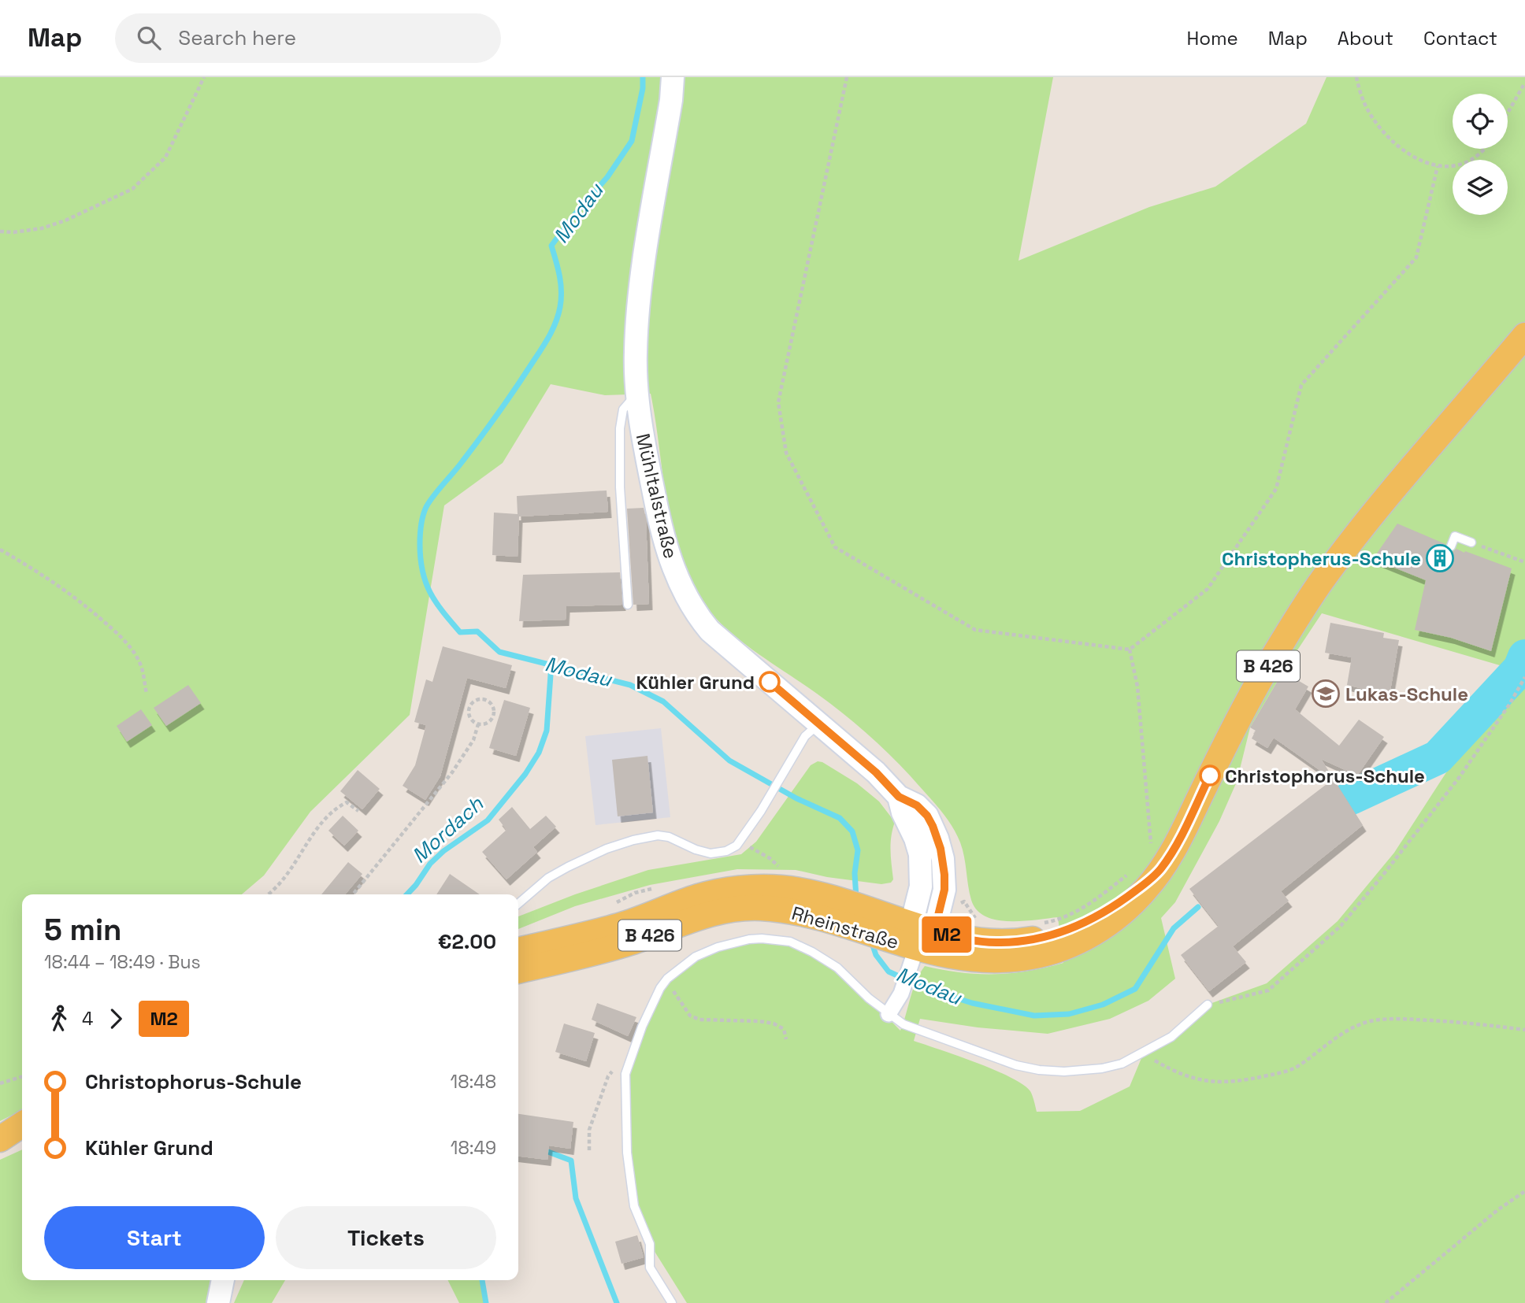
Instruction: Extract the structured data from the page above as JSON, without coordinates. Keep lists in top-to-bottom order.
{
  "streets": {
    "main road": ["B 426", "Rheinstraße"],
    "street": ["Mühltalstraße"]
  },
  "crossings": [
    ["Mühltalstraße", "B 426"],
    ["Mühltalstraße", "Rheinstraße"],
    ["B 426", "Rheinstraße"]
  ],
  "water": ["Modau", "Mordach"],
  "places": {
    "building": ["Christopherus-Schule"],
    "other": ["Kühler Grund", "Christophorus-Schule"],
    "school or university": ["Lukas-Schule"]
  },
  "lines": ["bus line M2"],
  "page": {
    "header": "Map",
    "search": "Search here",
    "nav": [
      "Home",
      "Map",
      "About",
      "Contact"
    ],
    "on_map": "M2",
    "heading": ["5 min", "18:44 – 18:49 · Bus", "€2.00"],
    "legs": ["4", "M2"],
    "list": [
      {
        "name": "Christophorus-Schule",
        "value": "18:48"
      },
      {
        "name": "Kühler Grund",
        "value": "18:49"
      }
    ],
    "buttons": ["Start", "Tickets"]
  }
}
